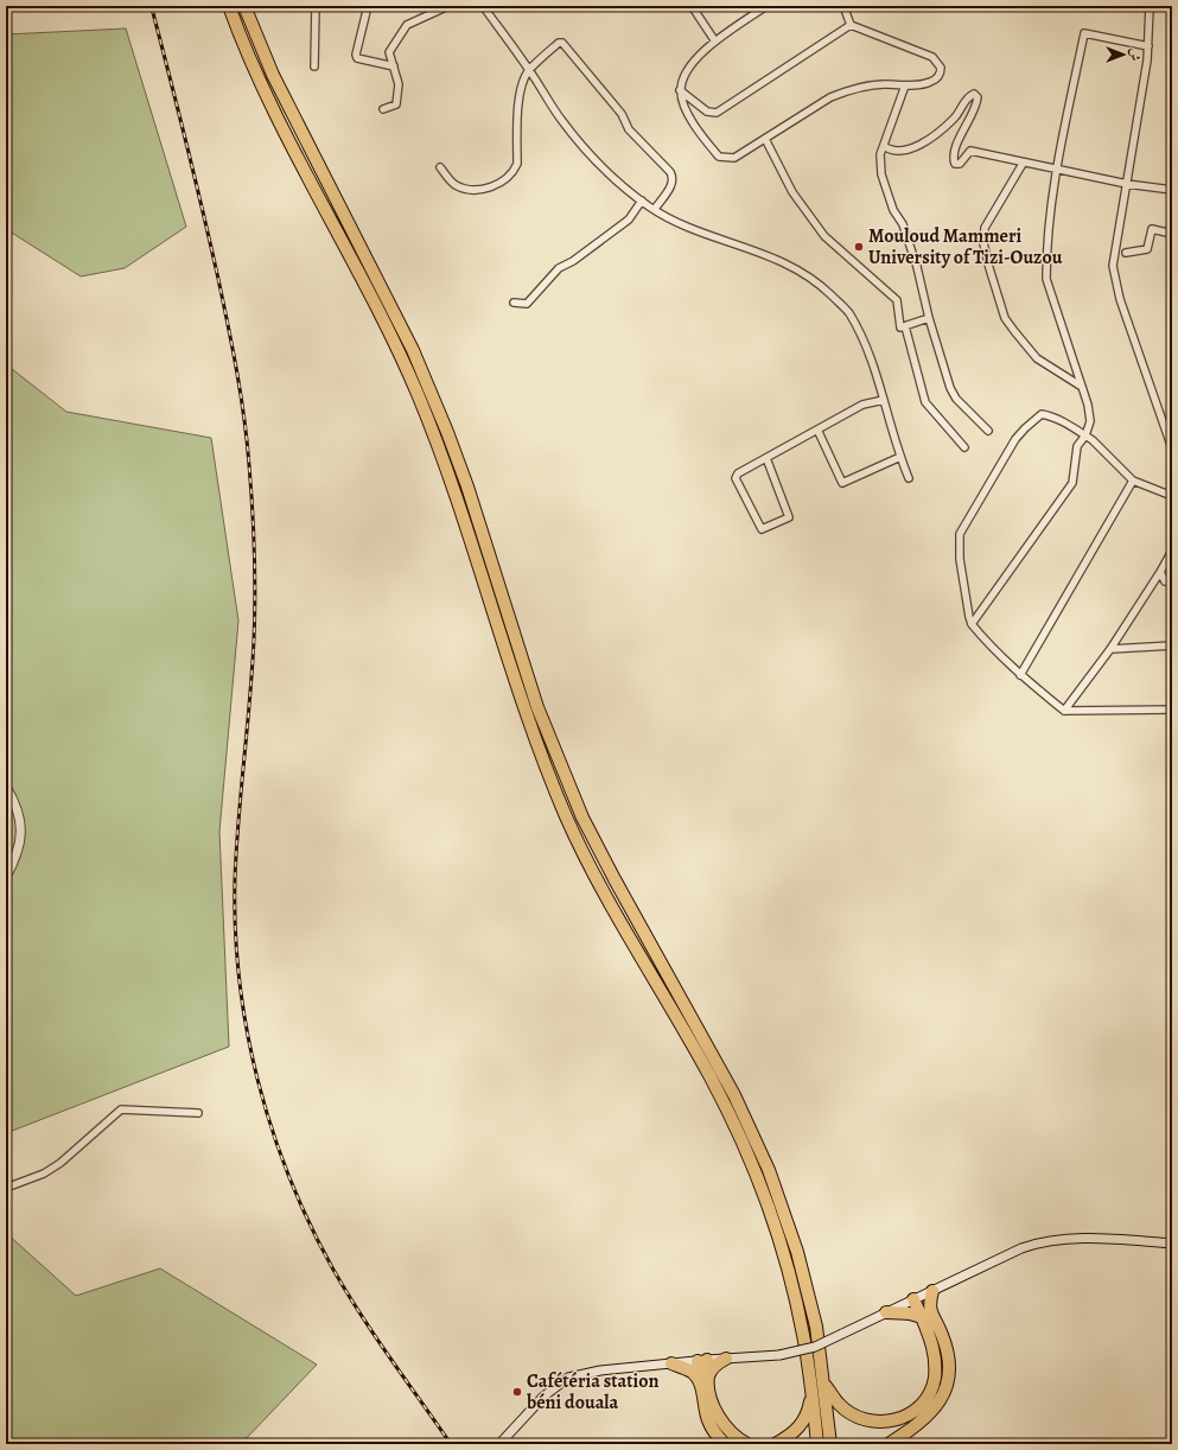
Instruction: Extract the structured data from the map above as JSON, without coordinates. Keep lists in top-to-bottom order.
{
  "places": ["Mouloud Mammeri University of Tizi-Ouzou", "Cafétéria station béni douala"],
  "north": "right"
}
